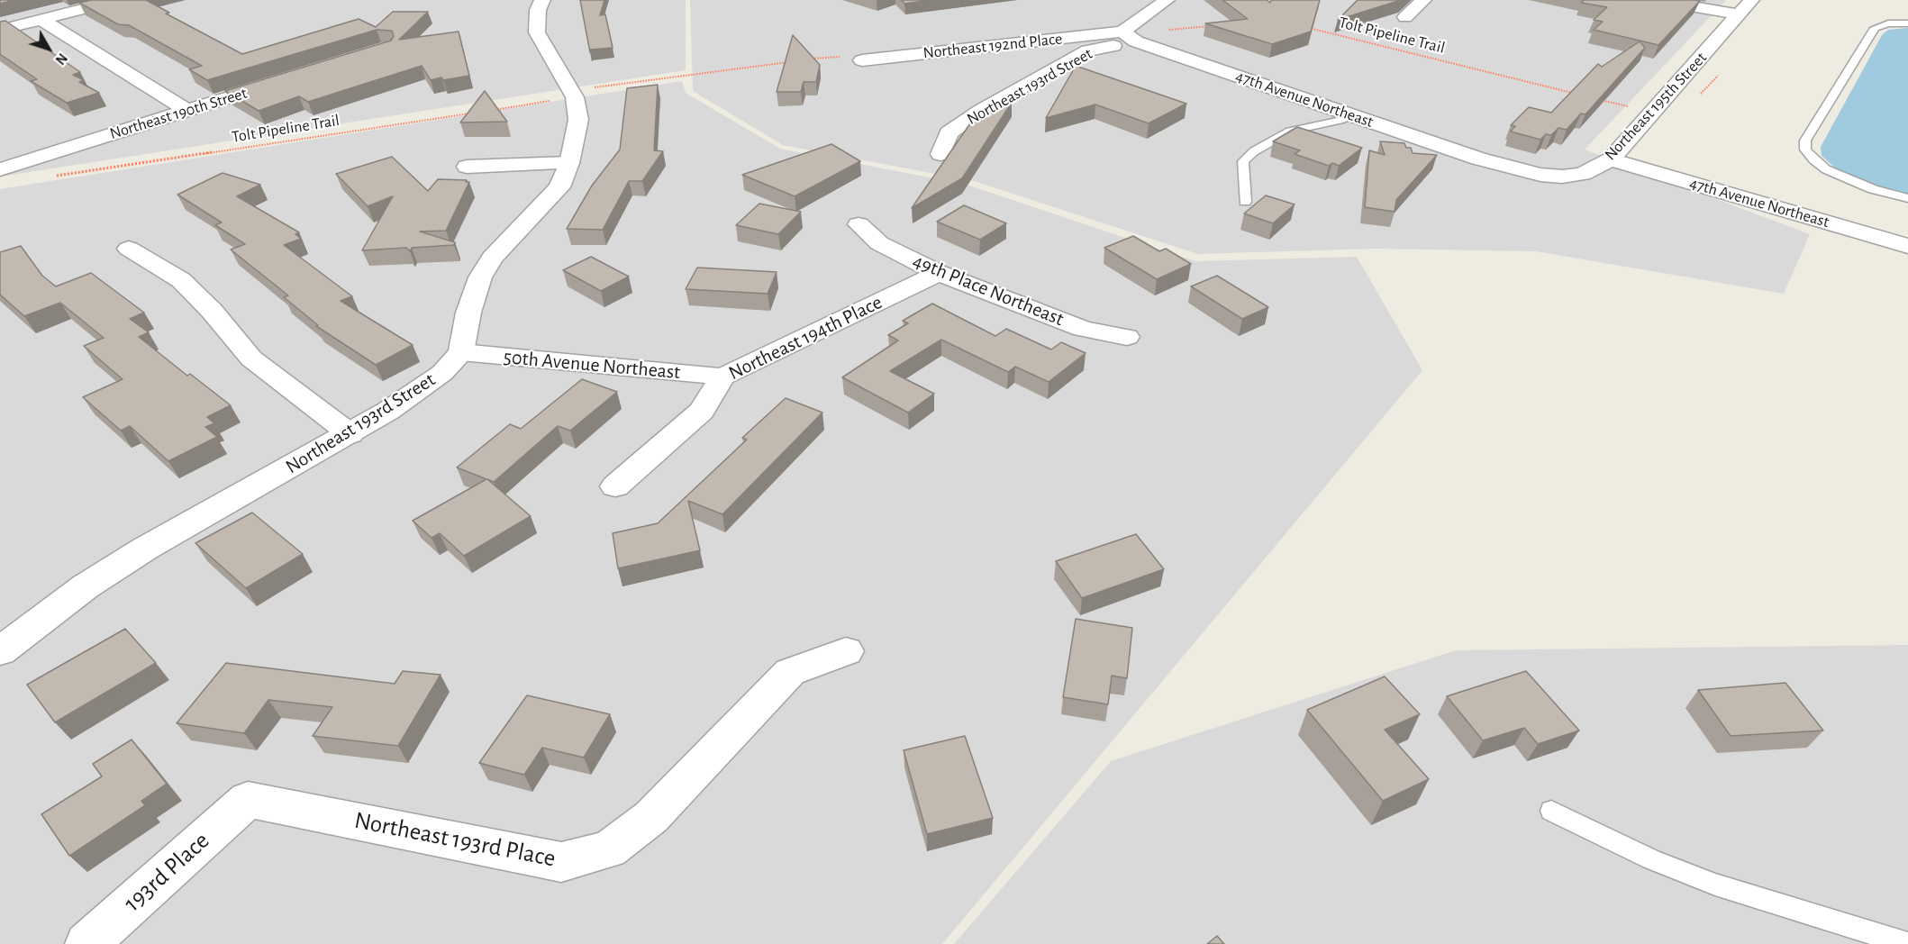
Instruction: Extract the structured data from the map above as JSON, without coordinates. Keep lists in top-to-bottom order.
{
  "streets": {
    "street": [
      "Northeast 192nd Place",
      "Northeast 193rd Street",
      "47th Avenue Northeast",
      "Northeast 195th Street",
      "Northeast 190th Street",
      "49th Place Northeast",
      "Northeast 194th Place",
      "50th Avenue Northeast",
      "Northeast 193rd Place",
      "193rd Place"
    ],
    "path": ["Tolt Pipeline Trail"]
  },
  "crossings": [
    ["Northeast 192nd Place", "Northeast 193rd Street"],
    ["Northeast 192nd Place", "47th Avenue Northeast"],
    ["Northeast 193rd Street", "47th Avenue Northeast"],
    ["Northeast 193rd Street", "50th Avenue Northeast"],
    ["47th Avenue Northeast", "Northeast 195th Street"],
    ["49th Place Northeast", "Northeast 194th Place"],
    ["Northeast 194th Place", "50th Avenue Northeast"],
    ["Northeast 193rd Place", "193rd Place"]
  ],
  "north": "bottom right"
}
